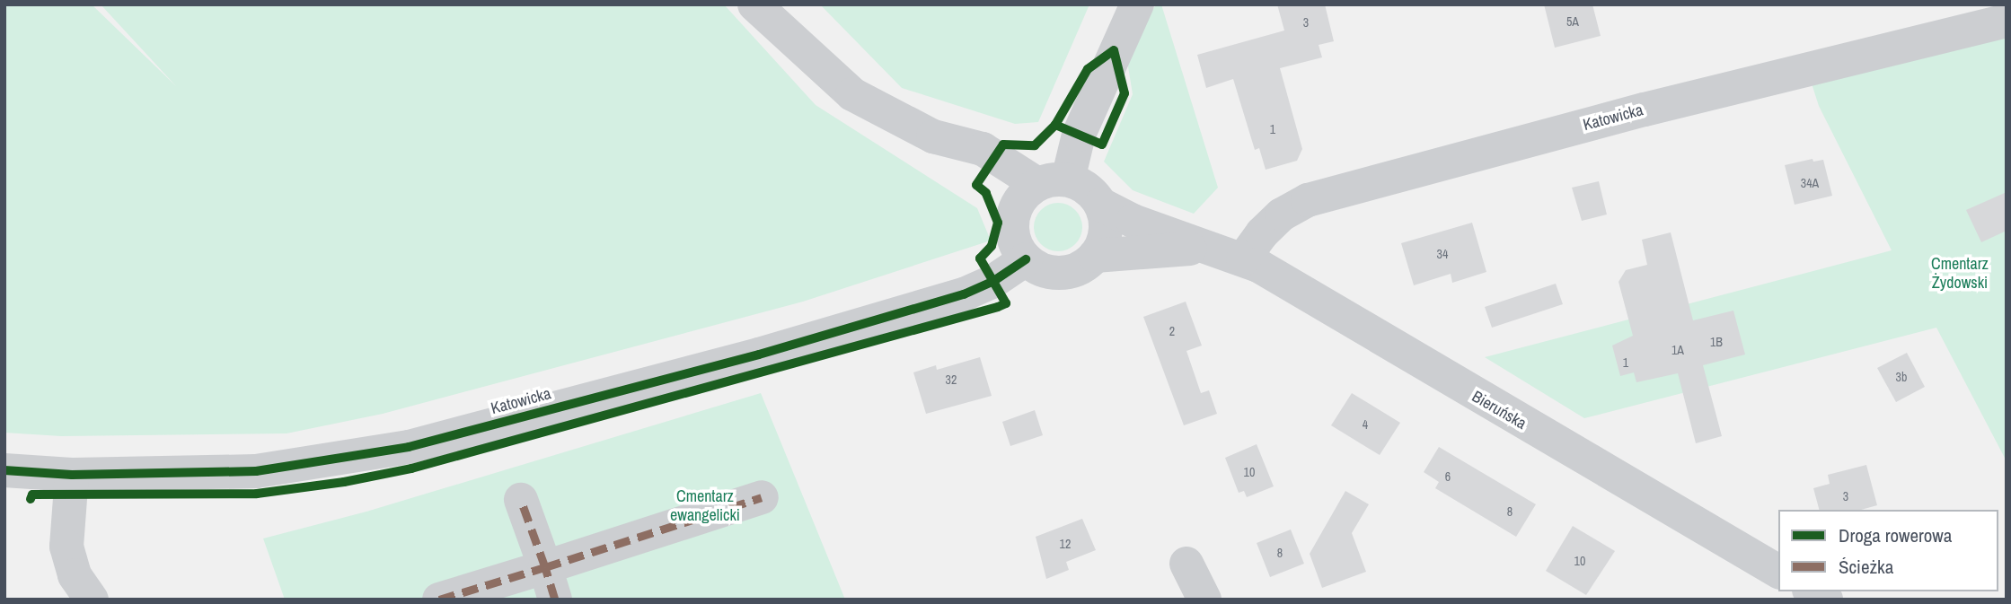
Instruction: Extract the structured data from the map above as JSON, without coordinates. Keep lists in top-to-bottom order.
{
  "streets": {
    "street": ["Katowicka", "Bieruńska"]
  },
  "crossings": [
    ["Katowicka", "Bieruńska"]
  ],
  "parks": ["Cmentarz Żydowski", "Cmentarz ewangelicki"],
  "house_numbers": [
    "5A",
    "3",
    "1",
    "34A",
    "34",
    "2",
    "1B",
    "1A",
    "1",
    "3b",
    "32",
    "4",
    "10",
    "6",
    "3",
    "8",
    "12",
    "8",
    "10"
  ],
  "legend": ["Droga rowerowa", "Ścieżka"]
}
